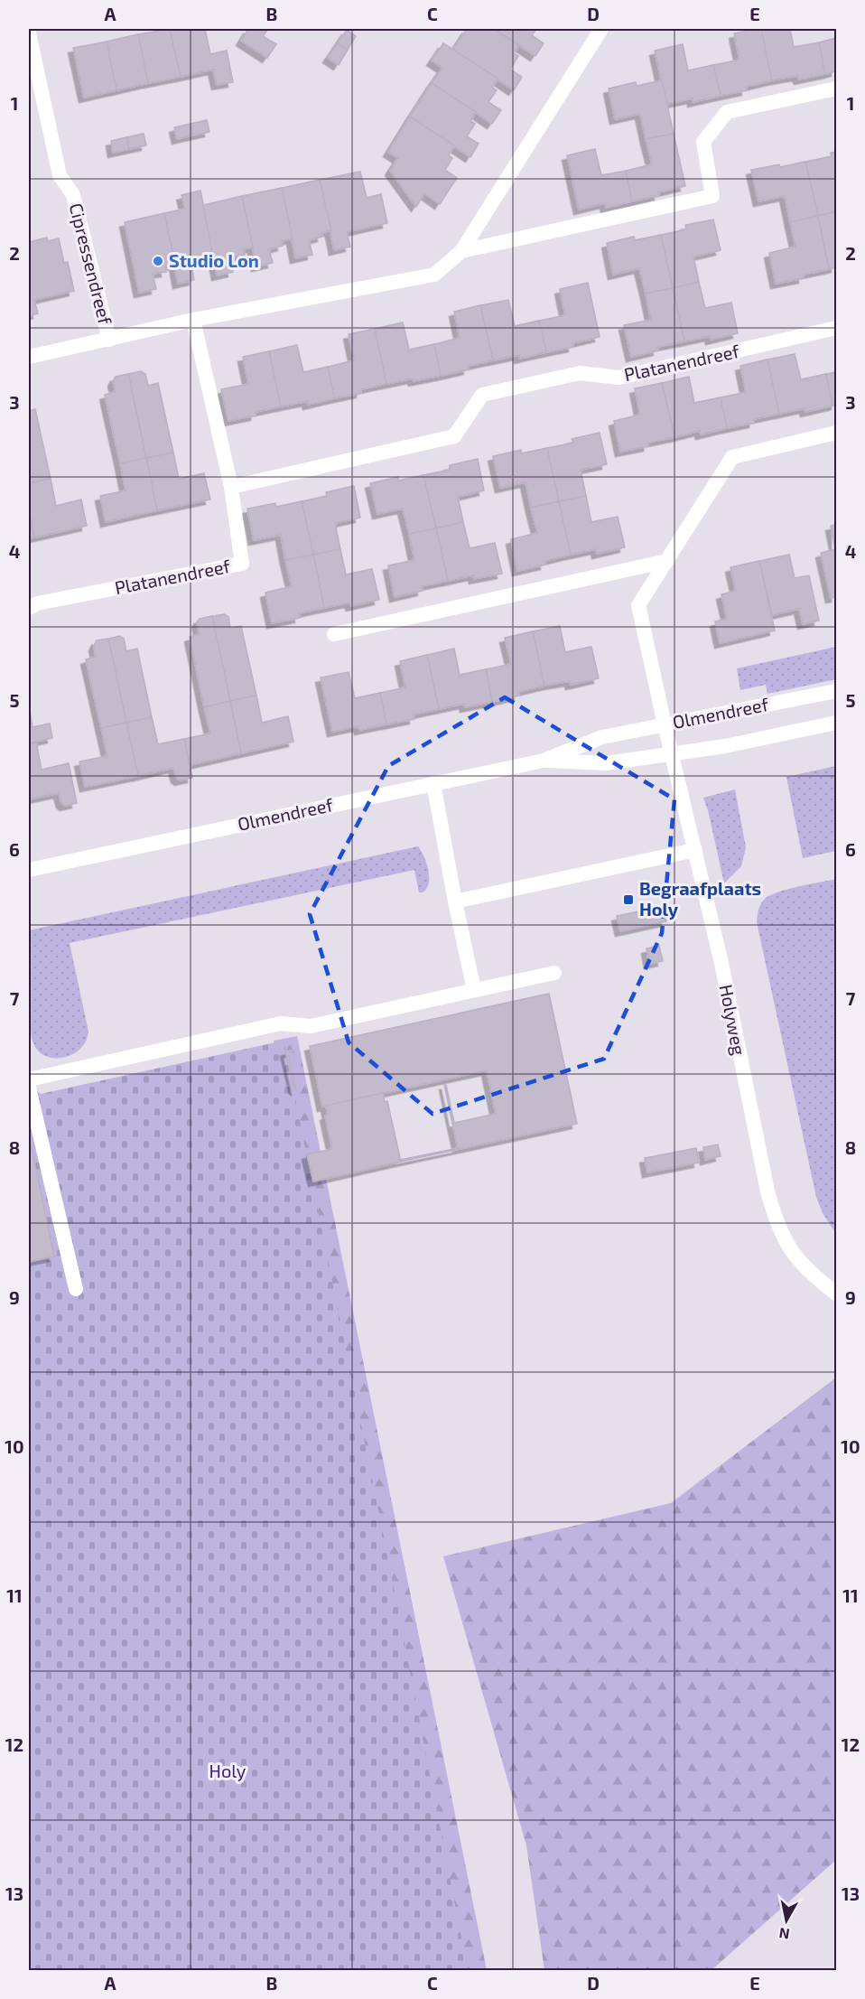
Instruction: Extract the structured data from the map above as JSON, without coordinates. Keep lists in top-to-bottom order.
{
  "streets": {
    "street": [
      "Cipressendreef",
      "Platanendreef",
      "Olmendreef",
      "Holyweg"
    ]
  },
  "crossings": [
    ["Olmendreef", "Holyweg"]
  ],
  "parks": ["Holy"],
  "places": {
    "other": ["Studio Lon"],
    "transit": ["Begraafplaats Holy"]
  },
  "north": "bottom",
  "grid": {
    "columns": [
      "A",
      "B",
      "C",
      "D",
      "E"
    ],
    "rows": [
      "1",
      "2",
      "3",
      "4",
      "5",
      "6",
      "7",
      "8",
      "9",
      "10",
      "11",
      "12",
      "13"
    ]
  }
}
